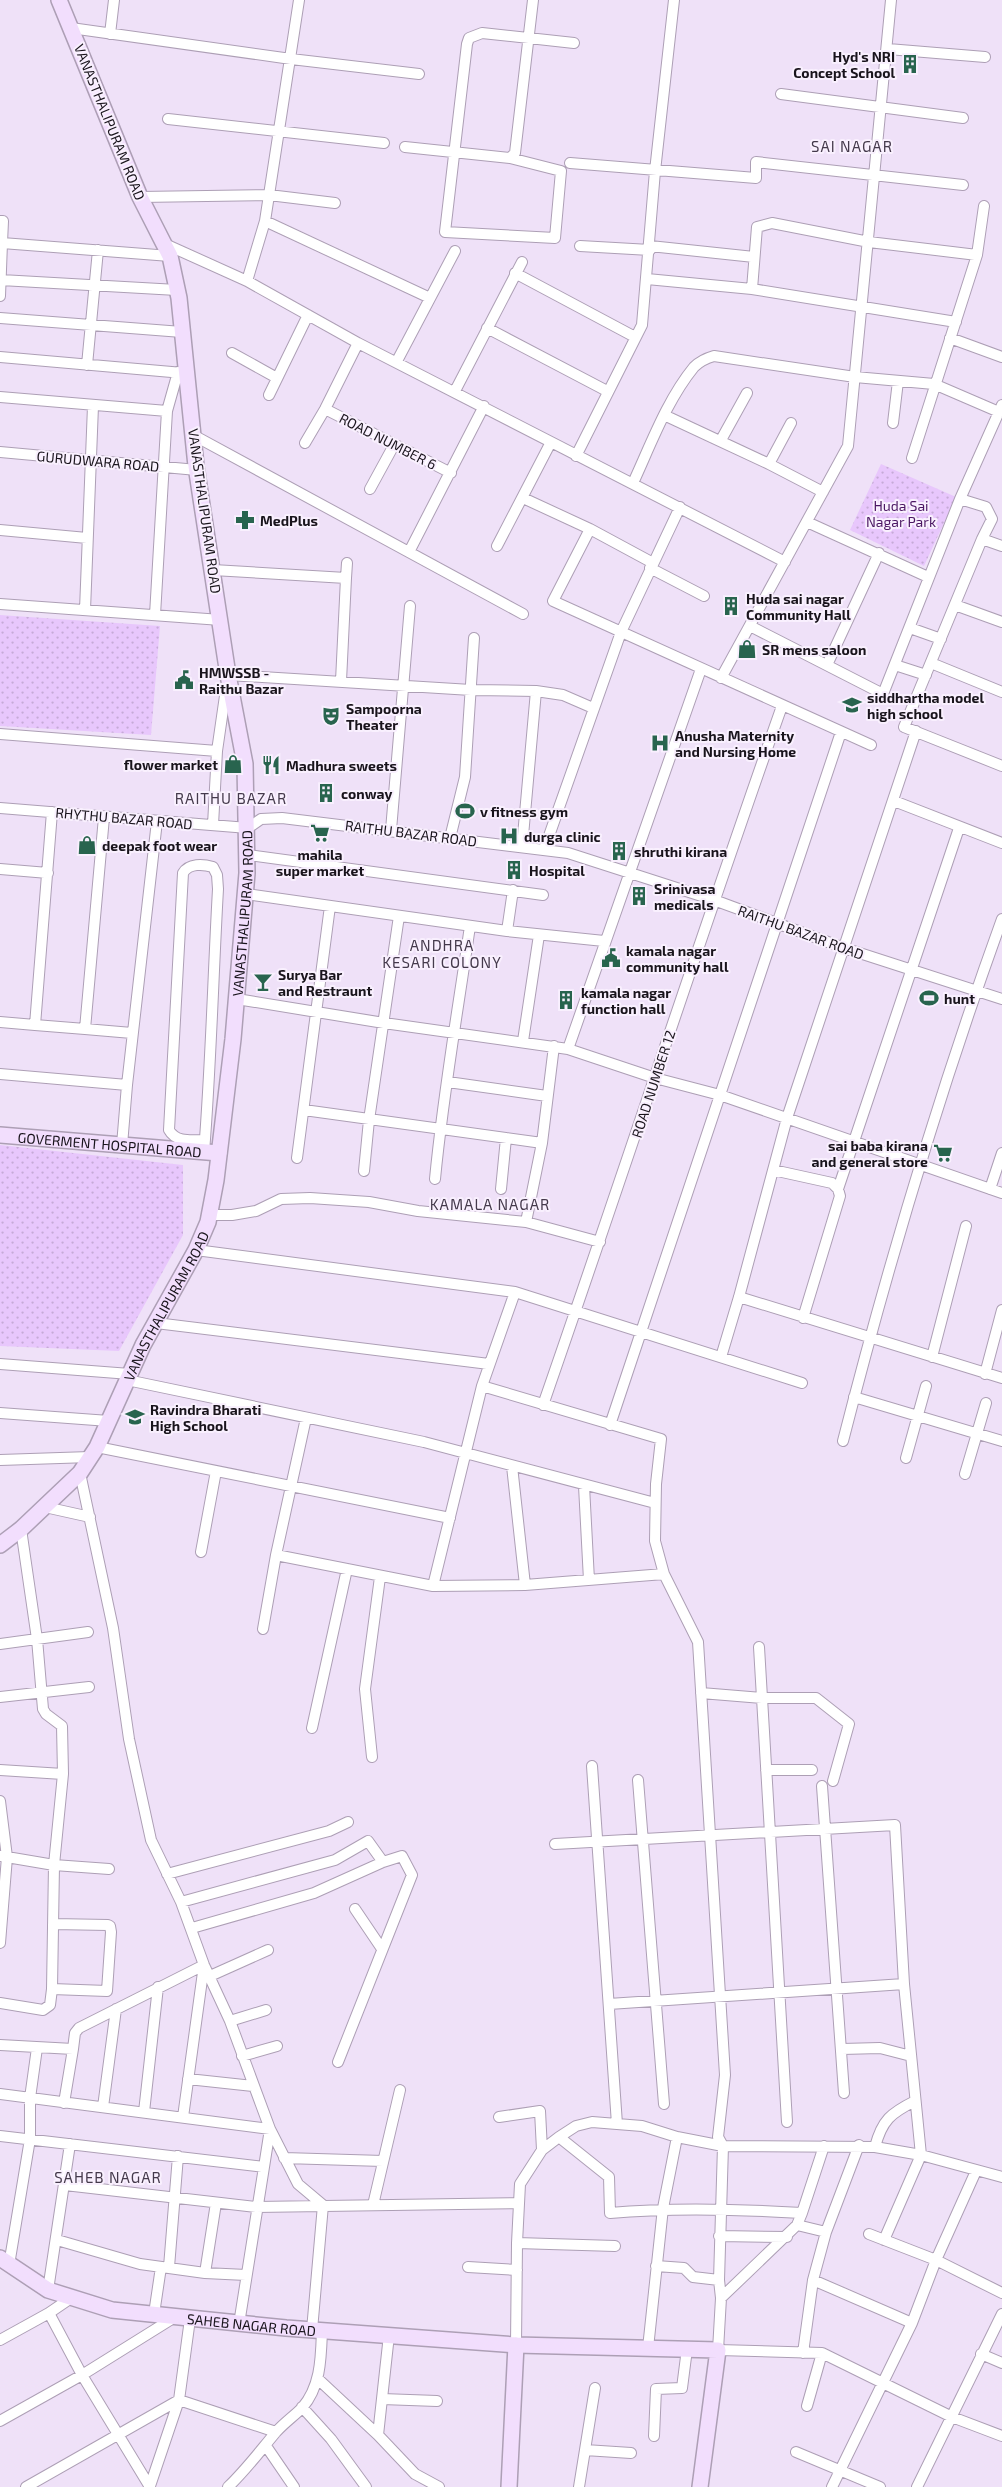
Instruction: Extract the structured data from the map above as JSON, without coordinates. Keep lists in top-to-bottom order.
{
  "streets": {
    "street": [
      "VANASTHALIPURAM ROAD",
      "ROAD NUMBER 6",
      "GURUDWARA ROAD",
      "RHYTHU BAZAR ROAD",
      "RAITHU BAZAR ROAD",
      "ROAD NUMBER 12",
      "GOVERMENT HOSPITAL ROAD",
      "SAHEB NAGAR ROAD"
    ]
  },
  "crossings": [
    ["VANASTHALIPURAM ROAD", "GURUDWARA ROAD"],
    ["VANASTHALIPURAM ROAD", "RHYTHU BAZAR ROAD"],
    ["VANASTHALIPURAM ROAD", "RAITHU BAZAR ROAD"],
    ["VANASTHALIPURAM ROAD", "GOVERMENT HOSPITAL ROAD"],
    ["RHYTHU BAZAR ROAD", "RAITHU BAZAR ROAD"],
    ["RAITHU BAZAR ROAD", "ROAD NUMBER 12"]
  ],
  "districts": [
    "SAI NAGAR",
    "RAITHU BAZAR",
    "ANDHRA KESARI COLONY",
    "KAMALA NAGAR",
    "SAHEB NAGAR"
  ],
  "parks": ["Huda Sai Nagar Park"],
  "places": {
    "building": [
      "Hyd's NRI Concept School",
      "Huda sai nagar Community Hall",
      "conway",
      "shruthi kirana",
      "Hospital",
      "Srinivasa medicals",
      "kamala nagar function hall"
    ],
    "pharmacy": ["MedPlus"],
    "shop": ["SR mens saloon", "flower market", "deepak foot wear"],
    "public building": ["HMWSSB - Raithu Bazar", "kamala nagar community hall"],
    "school or university": ["siddhartha model high school", "Ravindra Bharati High School"],
    "theatre": ["Sampoorna Theater"],
    "hospital": ["Anusha Maternity and Nursing Home", "durga clinic"],
    "restaurant": ["Madhura sweets"],
    "sports": ["v fitness gym", "hunt"],
    "supermarket": ["mahila super market", "sai baba kirana and general store"],
    "bar": ["Surya Bar and Restraunt"]
  }
}
